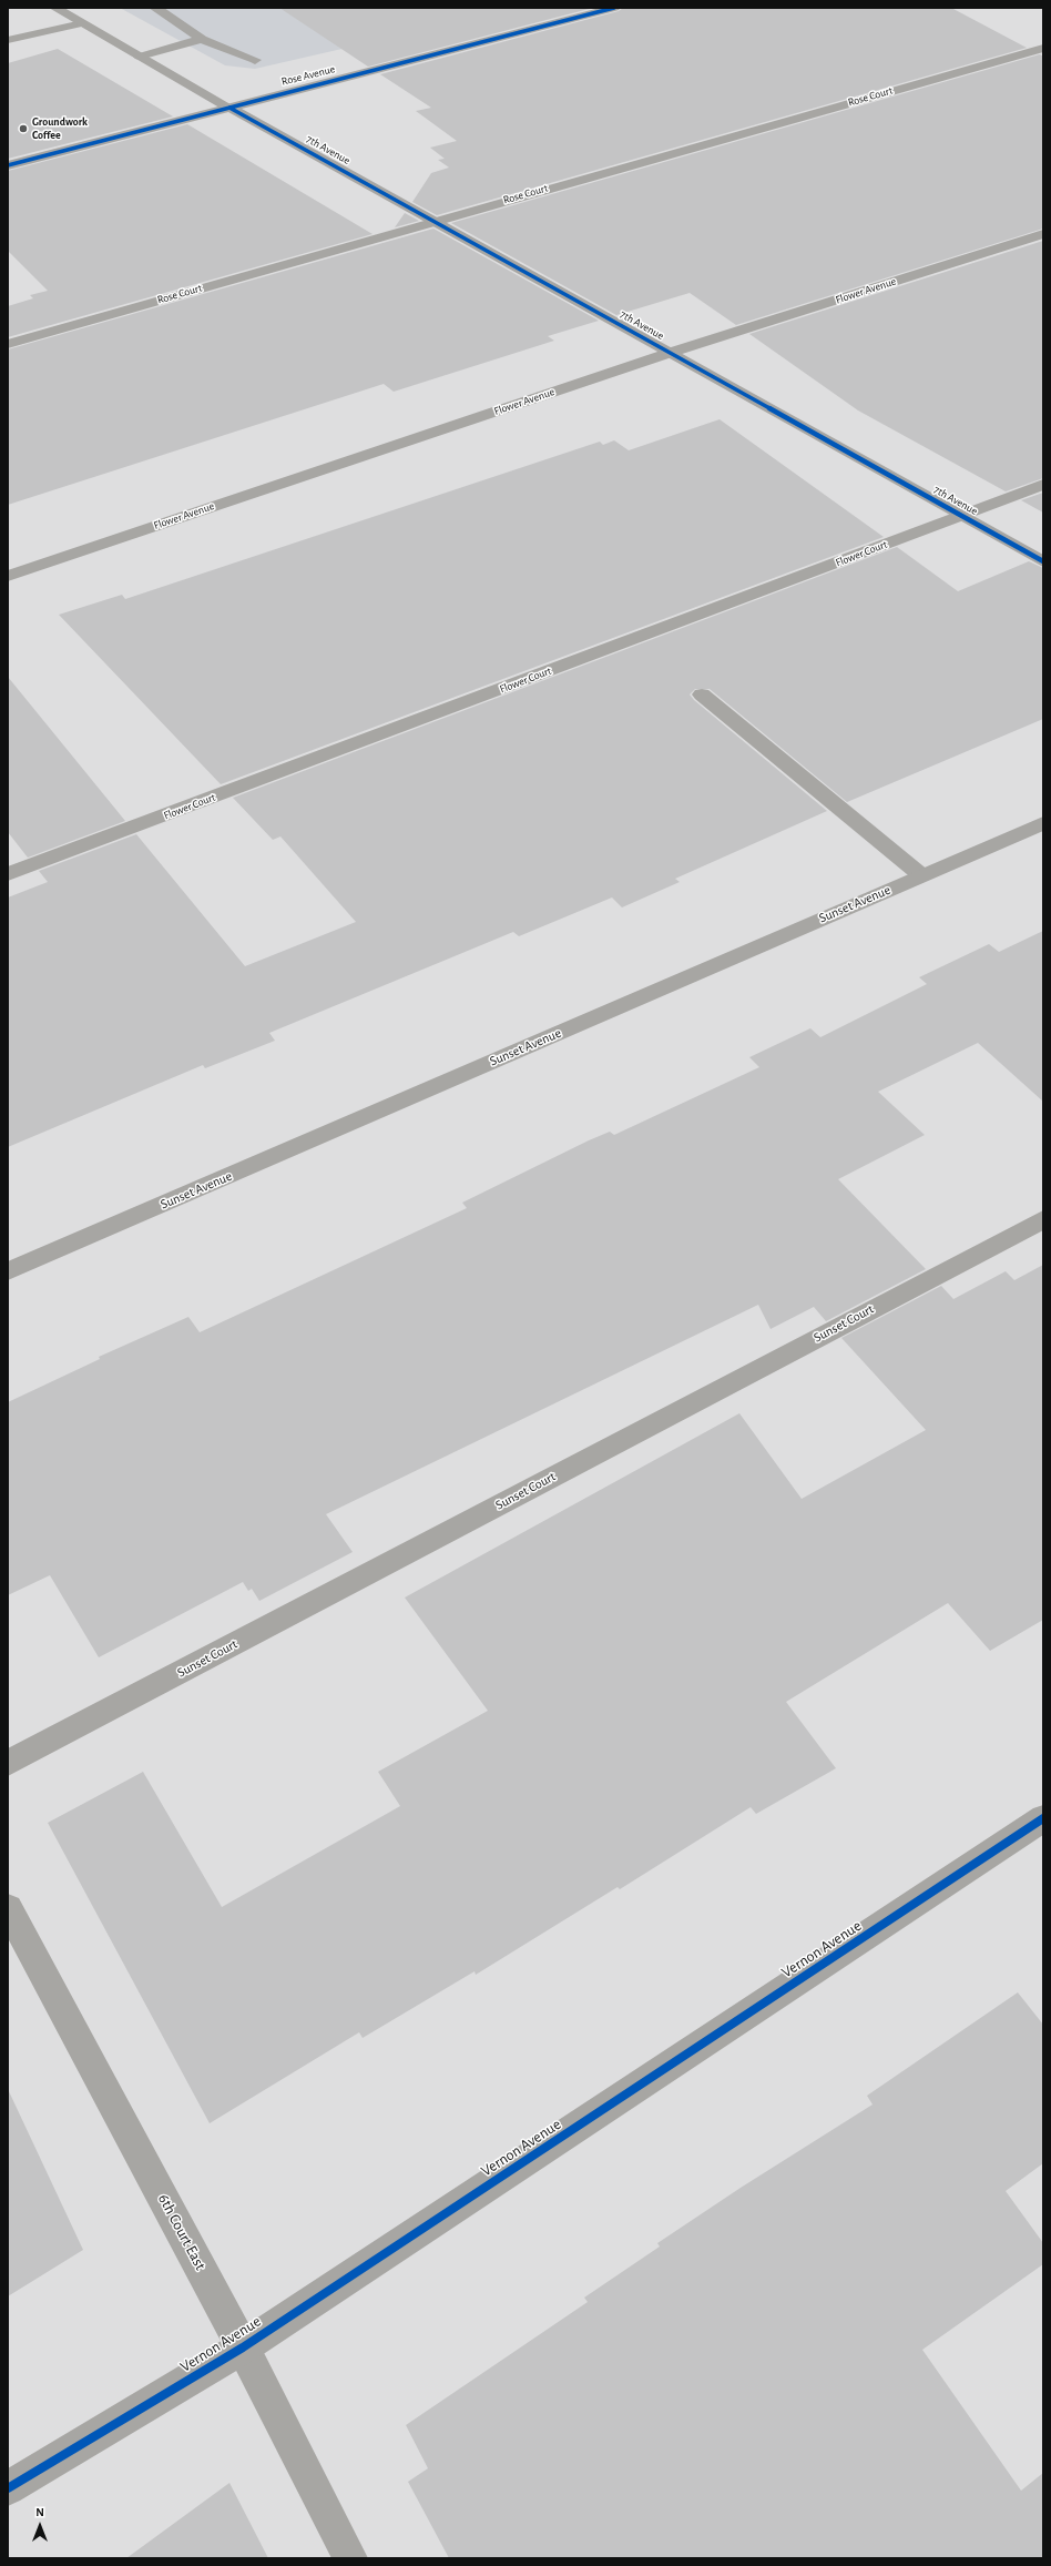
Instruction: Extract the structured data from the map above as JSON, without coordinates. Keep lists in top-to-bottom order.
{
  "streets": {
    "street": [
      "Rose Avenue",
      "Rose Court",
      "7th Avenue",
      "Flower Avenue",
      "Flower Court",
      "Sunset Avenue",
      "Sunset Court",
      "Vernon Avenue",
      "6th Court East"
    ]
  },
  "crossings": [
    ["Rose Avenue", "7th Avenue"],
    ["Rose Court", "7th Avenue"],
    ["7th Avenue", "Flower Avenue"],
    ["7th Avenue", "Flower Court"],
    ["Vernon Avenue", "6th Court East"]
  ],
  "places": ["Groundwork Coffee"],
  "north": "top"
}
